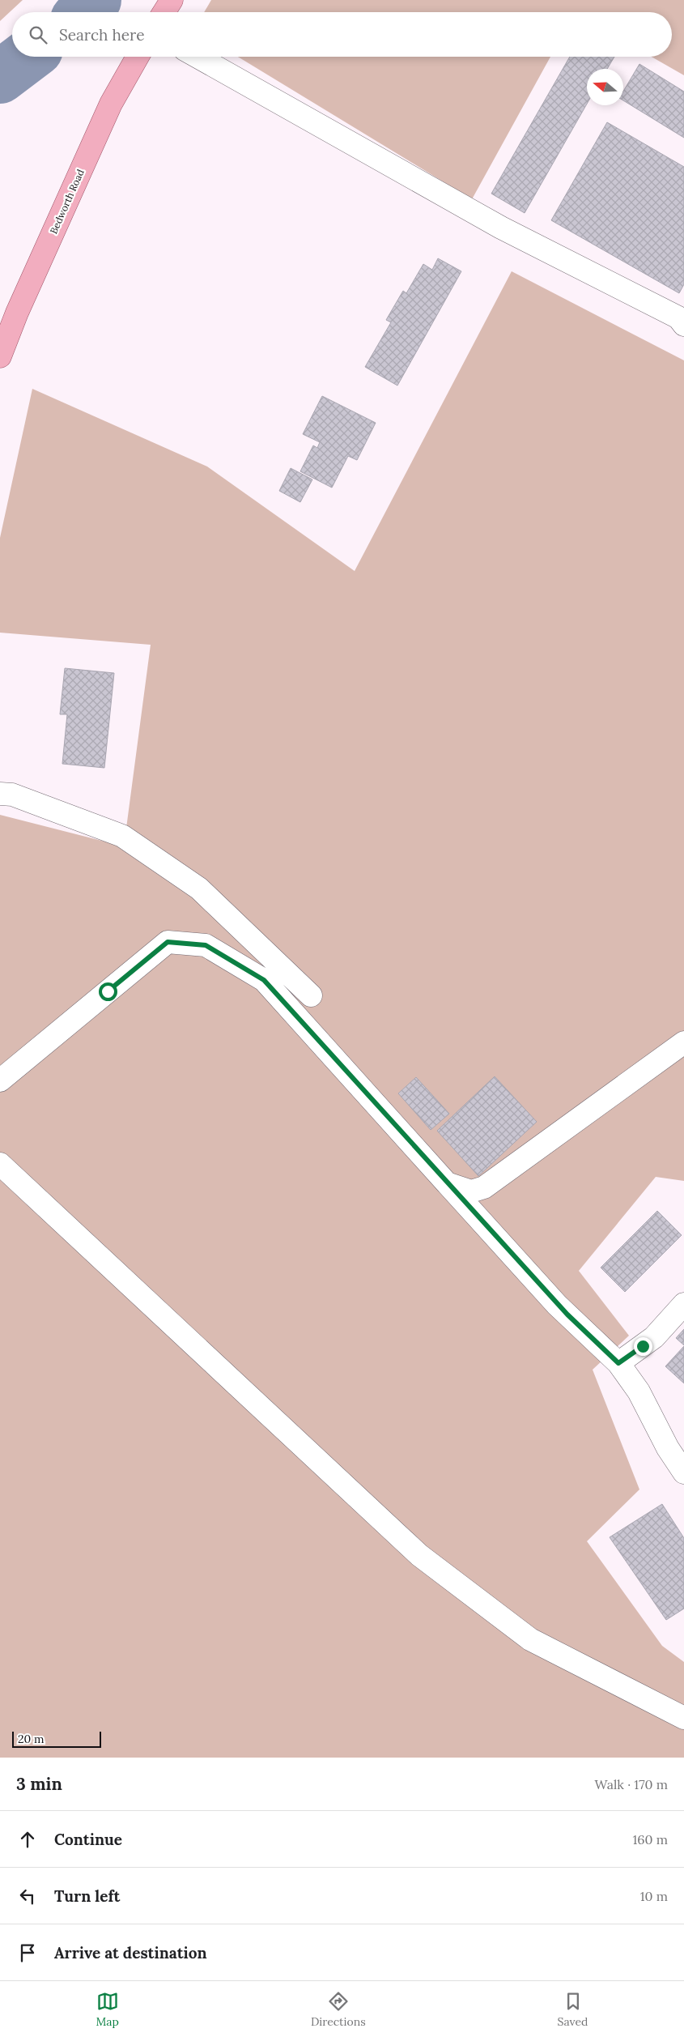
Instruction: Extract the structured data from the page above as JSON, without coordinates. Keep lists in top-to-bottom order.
{
  "streets": {
    "main road": ["Bedworth Road"]
  },
  "scale_bar": "20 m",
  "north": "left",
  "page": {
    "search": "Search here",
    "scale": "20 m",
    "heading": ["3 min", "Walk · 170 m"],
    "list": [
      ["Continue", "160 m"],
      ["Turn left", "10 m"],
      "Arrive at destination"
    ],
    "nav": ["Map", "Directions", "Saved"]
  }
}
